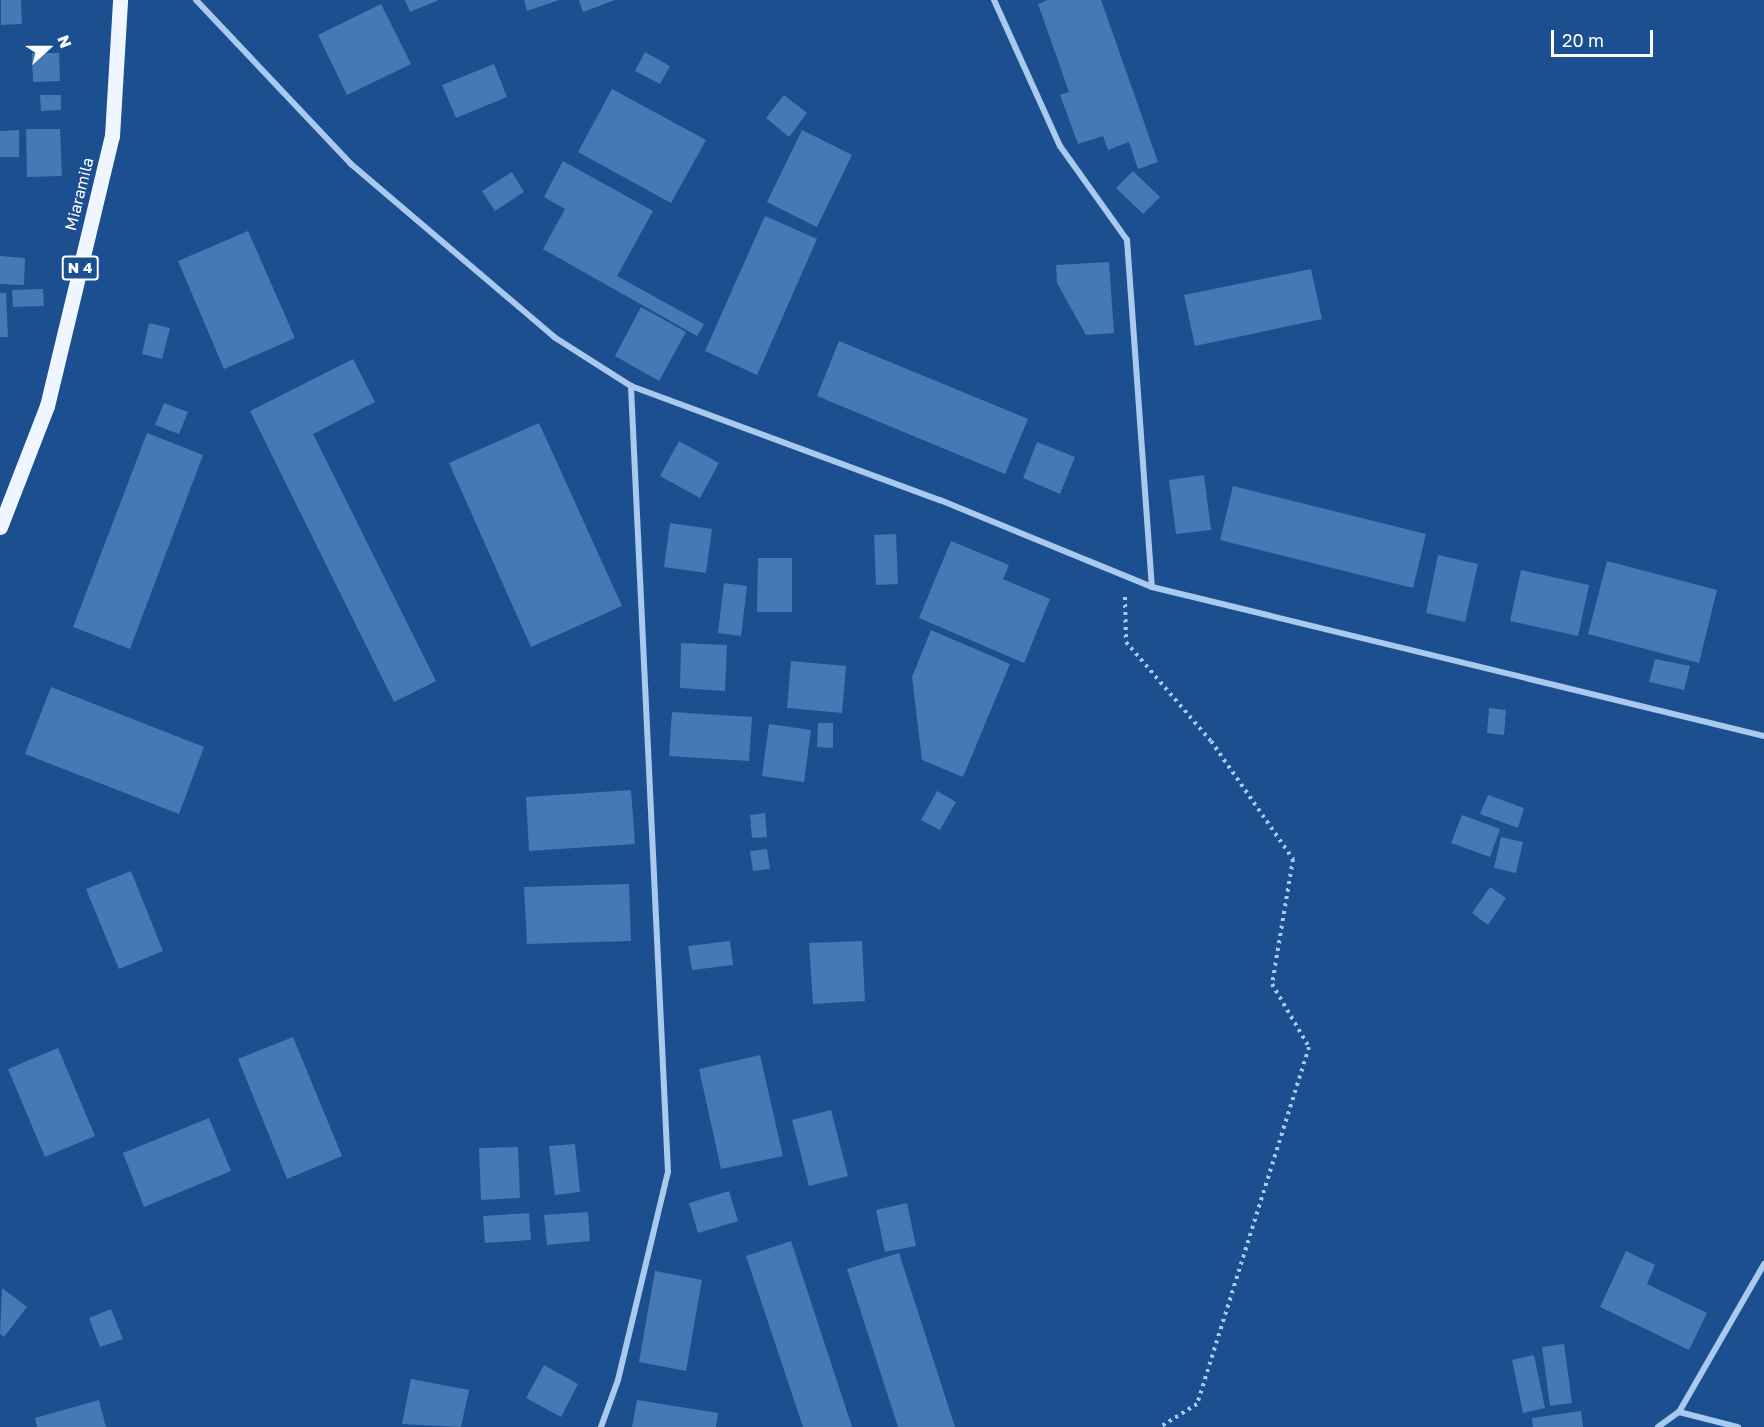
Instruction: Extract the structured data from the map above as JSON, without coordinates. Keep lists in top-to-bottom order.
{
  "streets": {
    "main road": ["Miaramila", "N 4"]
  },
  "scale_bar": "20 m",
  "north": "right"
}
